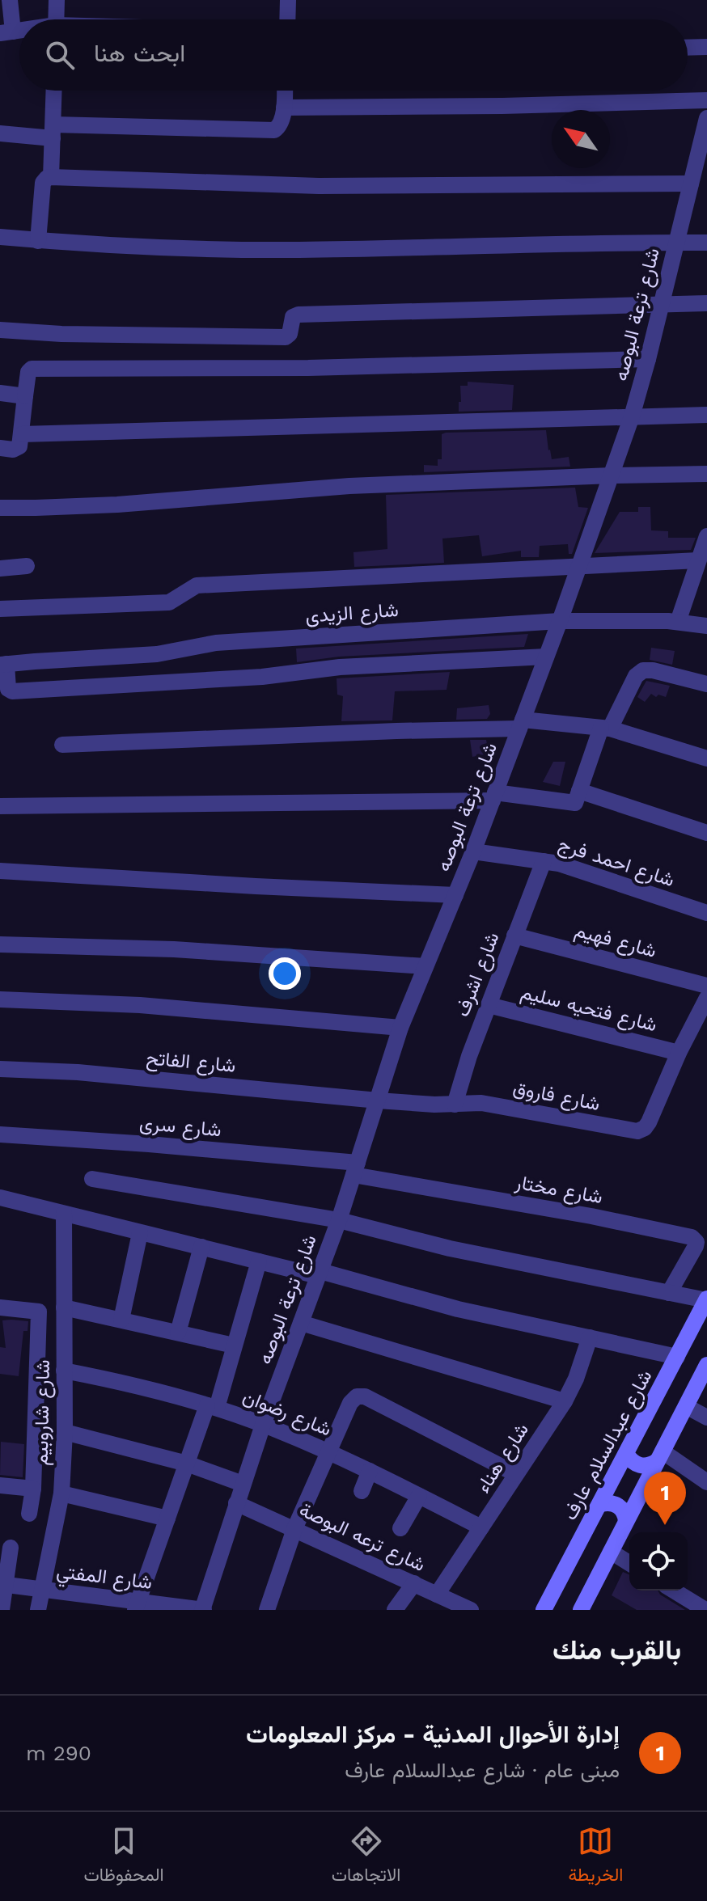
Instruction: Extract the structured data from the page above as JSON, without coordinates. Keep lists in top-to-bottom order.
{
  "streets": {
    "main road": ["شارع عبدالسلام عارف"],
    "street": [
      "شارع ترعة البوصه",
      "شارع الزيدى",
      "شارع احمد فرج",
      "شارع فهيم",
      "شارع اشرف",
      "شارع فتحيه سليم",
      "شارع الفاتح",
      "شارع فاروق",
      "شارع سرى",
      "شارع مختار",
      "شارع شاروبيم",
      "شارع رضوان",
      "شارع هناء",
      "شارع ترعه البوصة",
      "شارع المفتي"
    ]
  },
  "crossings": [
    ["شارع ترعة البوصه", "شارع الزيدى"],
    ["شارع ترعة البوصه", "شارع احمد فرج"],
    ["شارع ترعة البوصه", "شارع الفاتح"],
    ["شارع ترعة البوصه", "شارع فاروق"],
    ["شارع ترعة البوصه", "شارع سرى"],
    ["شارع ترعة البوصه", "شارع مختار"],
    ["شارع ترعة البوصه", "شارع رضوان"],
    ["شارع ترعة البوصه", "شارع ترعه البوصة"],
    ["شارع ترعة البوصه", "شارع المفتي"],
    ["شارع احمد فرج", "شارع اشرف"],
    ["شارع فهيم", "شارع اشرف"],
    ["شارع اشرف", "شارع فتحيه سليم"],
    ["شارع اشرف", "شارع فاروق"],
    ["شارع فتحيه سليم", "شارع فاروق"],
    ["شارع الفاتح", "شارع فاروق"],
    ["شارع سرى", "شارع مختار"],
    ["شارع شاروبيم", "شارع رضوان"],
    ["شارع شاروبيم", "شارع المفتي"],
    ["شارع رضوان", "شارع هناء"],
    ["شارع هناء", "شارع ترعه البوصة"]
  ],
  "north": "top left",
  "page": {
    "search": "ابحث هنا",
    "pins": "1",
    "heading": "بالقرب منك",
    "list": [
      {
        "mark": "1",
        "name": "إدارة الأحوال المدنية - مركز المعلومات",
        "note": "مبنى عام · شارع عبدالسلام عارف",
        "value": "290 m"
      }
    ],
    "nav": ["الخريطة", "الاتجاهات", "المحفوظات"]
  }
}
